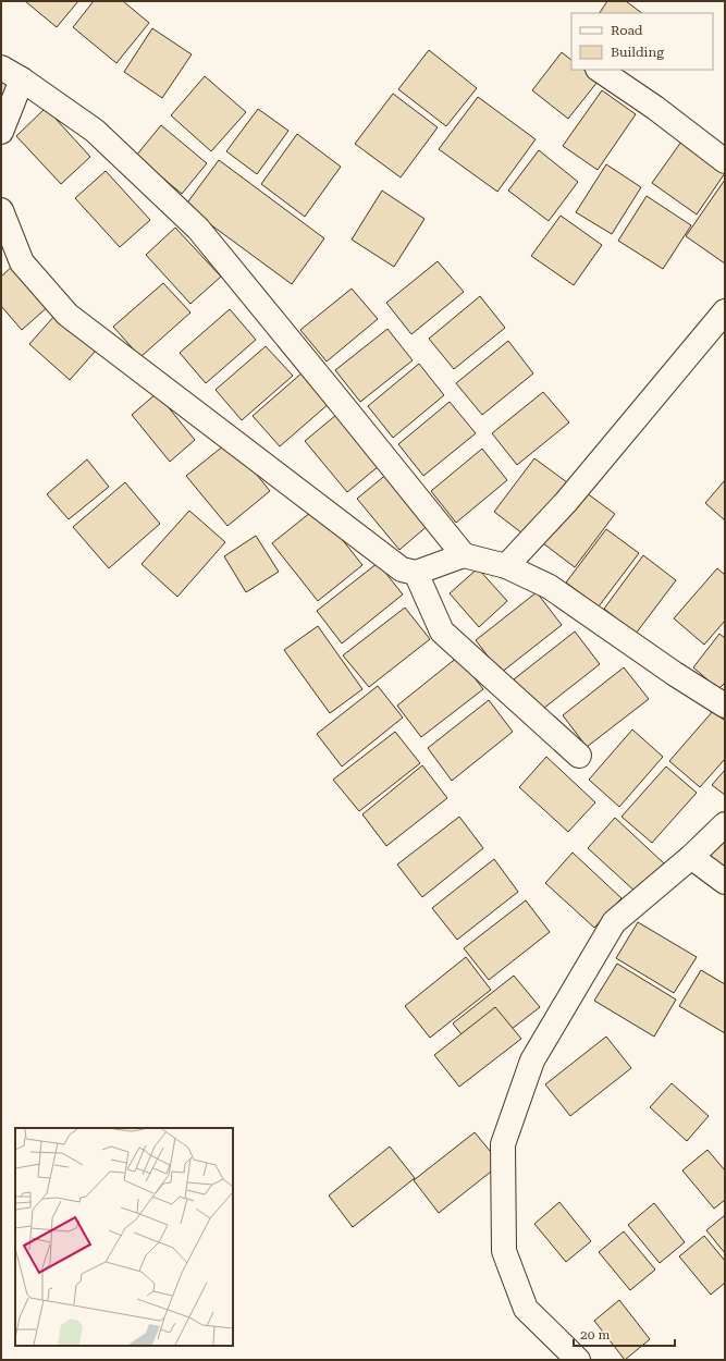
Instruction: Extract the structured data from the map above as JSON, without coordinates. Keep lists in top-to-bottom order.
{
  "legend": ["Road", "Building"],
  "scale_bar": "20 m"
}
